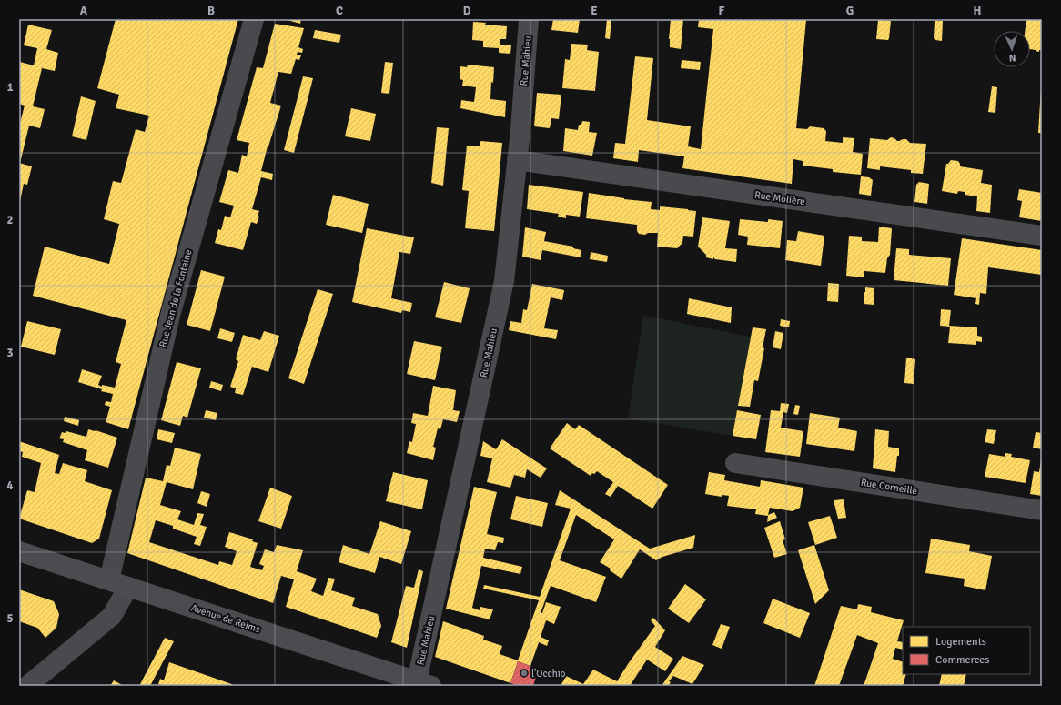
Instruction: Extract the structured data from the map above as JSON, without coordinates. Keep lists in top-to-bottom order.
{
  "streets": {
    "main road": ["Avenue de Reims"],
    "street": [
      "Rue Mahieu",
      "Rue Molière",
      "Rue Jean de la Fontaine",
      "Rue Corneille"
    ]
  },
  "crossings": [
    ["Rue Mahieu", "Rue Molière"],
    ["Rue Mahieu", "Avenue de Reims"],
    ["Rue Jean de la Fontaine", "Avenue de Reims"]
  ],
  "places": ["l'Occhio"],
  "legend": ["Logements", "Commerces"],
  "north": "bottom",
  "grid": {
    "columns": [
      "A",
      "B",
      "C",
      "D",
      "E",
      "F",
      "G",
      "H"
    ],
    "rows": [
      "1",
      "2",
      "3",
      "4",
      "5"
    ]
  }
}
